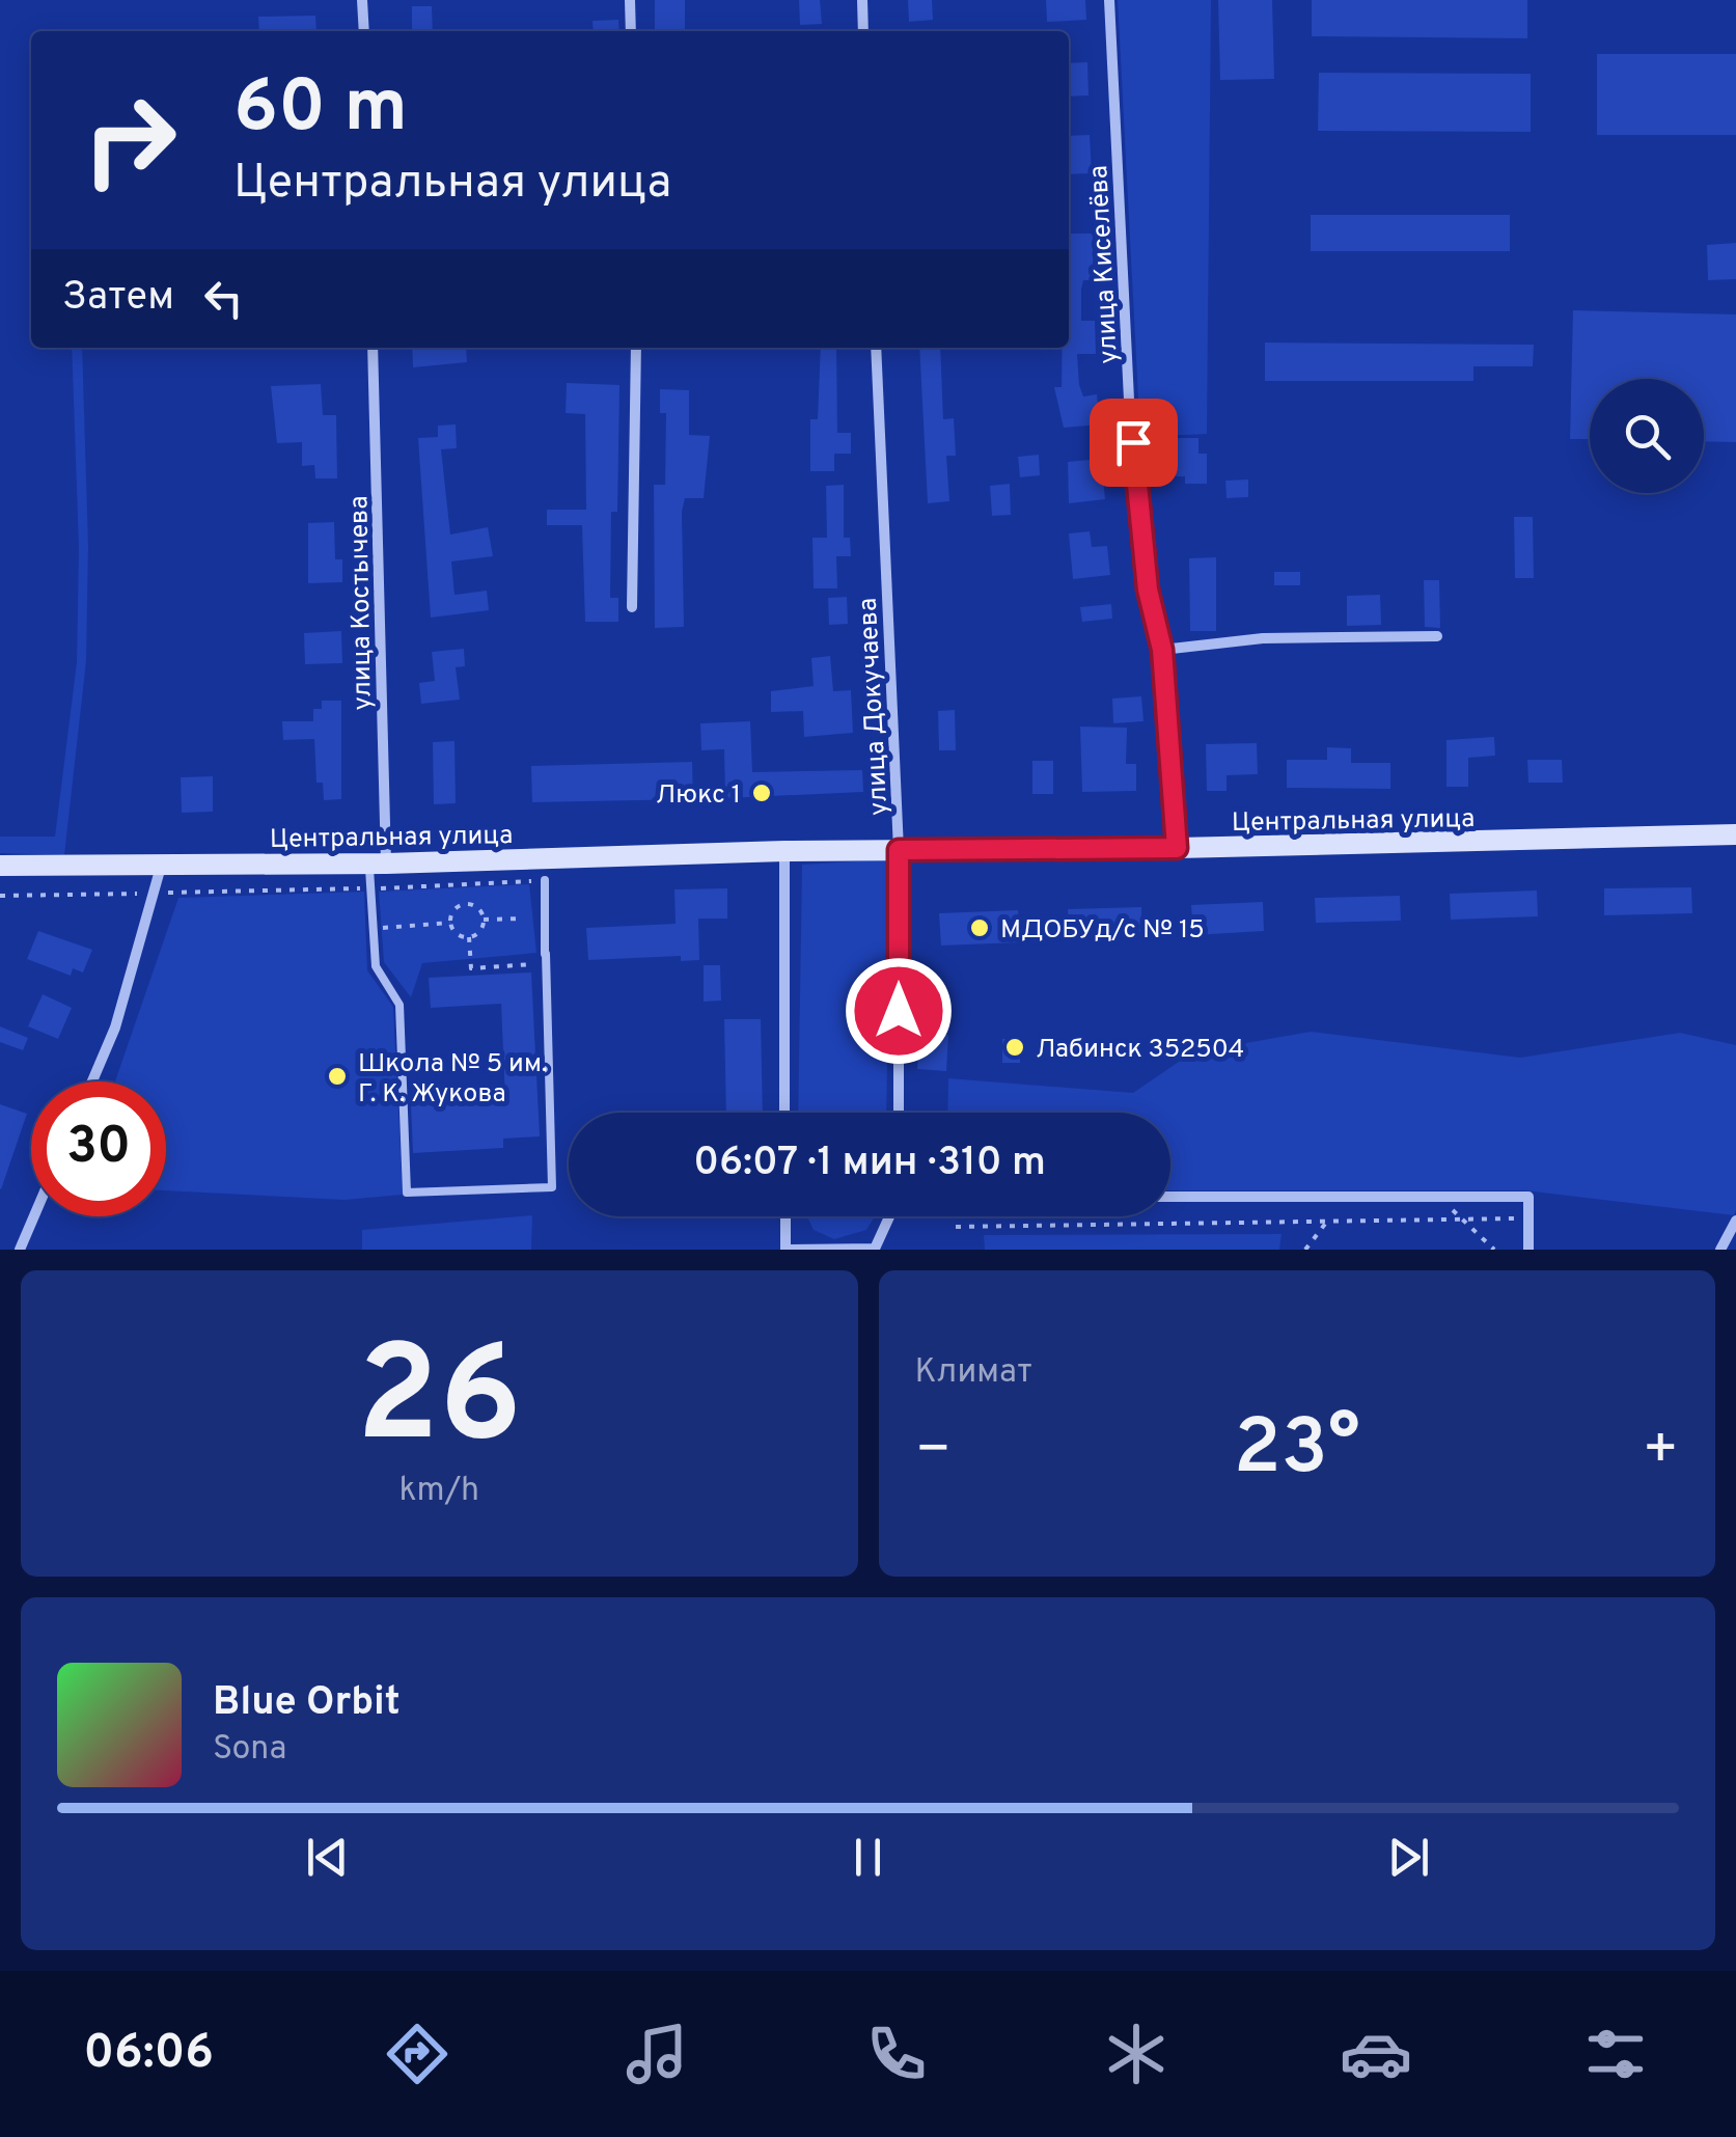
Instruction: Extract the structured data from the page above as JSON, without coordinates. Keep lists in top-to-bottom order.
{
  "streets": {
    "street": [
      "улица Киселёва",
      "улица Костычева",
      "улица Докучаева",
      "Центральная улица"
    ]
  },
  "crossings": [
    ["улица Киселёва", "Центральная улица"],
    ["улица Костычева", "Центральная улица"],
    ["улица Докучаева", "Центральная улица"]
  ],
  "places": [
    "Люкс 1",
    "МДОБУд/с № 15",
    "Лабинск 352504",
    "Школа № 5 им. Г. К. Жукова"
  ],
  "page": {
    "turn": ["60 m", "Центральная улица"],
    "then": "Затем",
    "limit": "30",
    "trip": "06:07 · 1 мин · 310 m",
    "tile": [
      ["26", "km/h"],
      "Климат"
    ],
    "heat": ["−", "23°", "+"],
    "song": ["Blue Orbit", "Sona"],
    "tabs": "06:06"
  }
}
